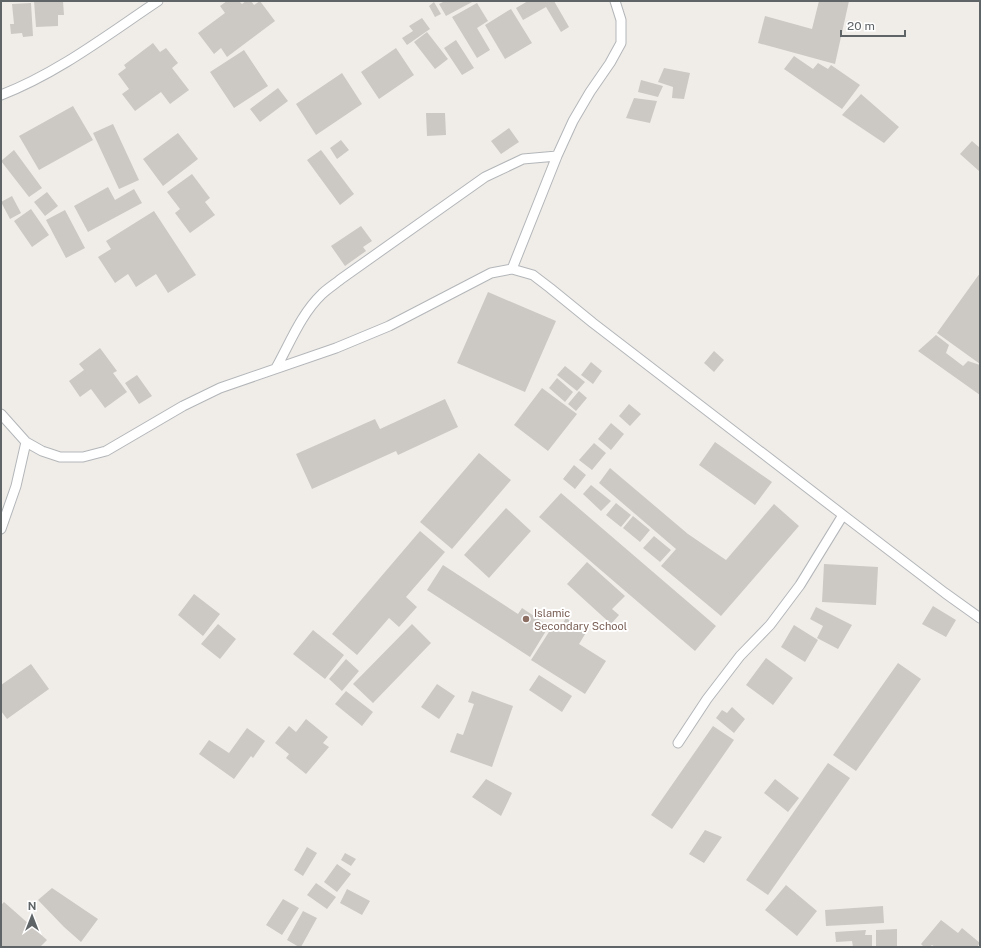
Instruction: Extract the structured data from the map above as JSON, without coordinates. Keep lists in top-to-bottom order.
{
  "places": ["Islamic Secondary School"],
  "scale_bar": "20 m",
  "north": "top"
}
